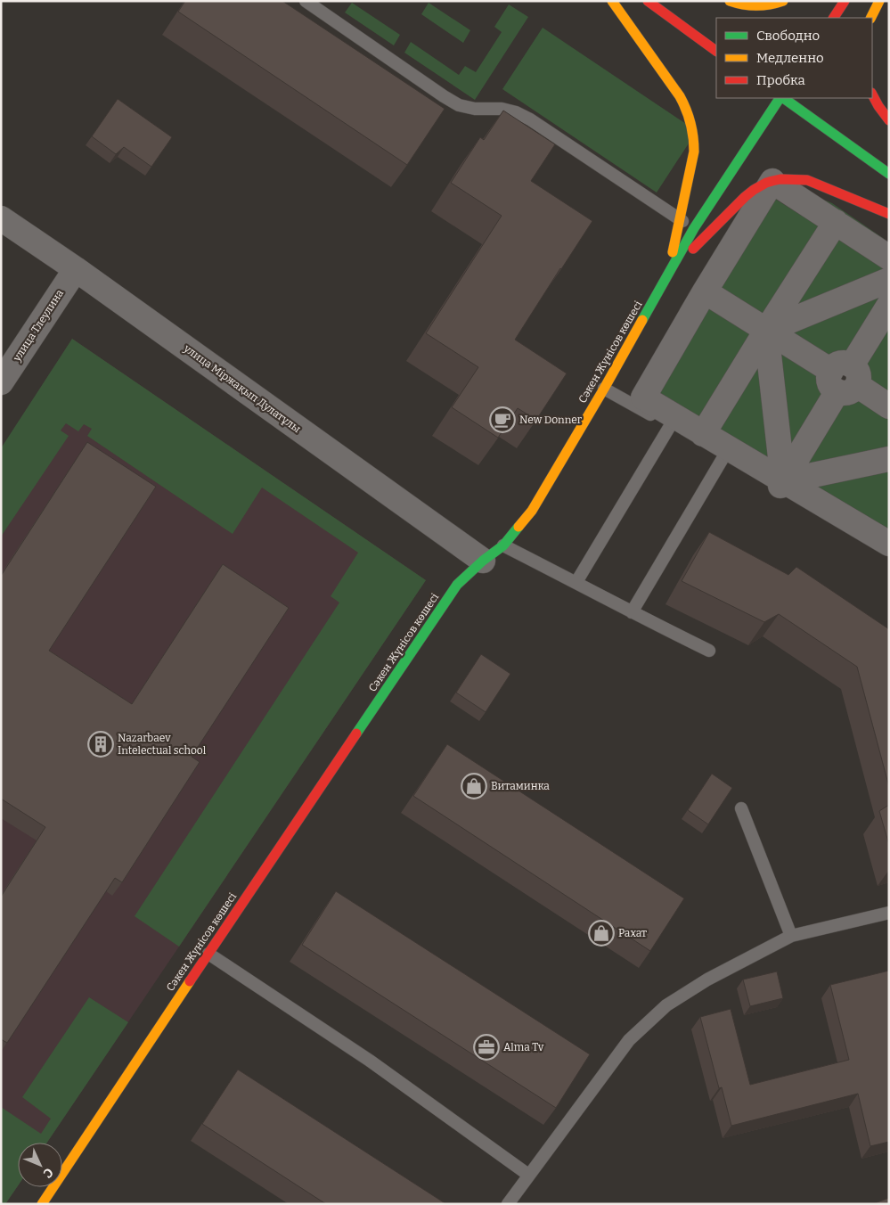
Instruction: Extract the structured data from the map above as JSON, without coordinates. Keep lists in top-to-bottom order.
{
  "streets": {
    "main road": ["Сәкен Жүнісов көшесі"],
    "street": ["улица Тлеулина", "улица Міржақып Дулатұлы"]
  },
  "crossings": [
    ["улица Тлеулина", "улица Міржақып Дулатұлы"],
    ["Сәкен Жүнісов көшесі", "улица Міржақып Дулатұлы"]
  ],
  "places": {
    "cafe": ["New Donner"],
    "building": ["Nazarbaev Intelectual school"],
    "shop": ["Витаминка", "Рахат"],
    "office": ["Alma Tv"]
  },
  "legend": ["Свободно", "Медленно", "Пробка"],
  "north": "bottom right"
}
